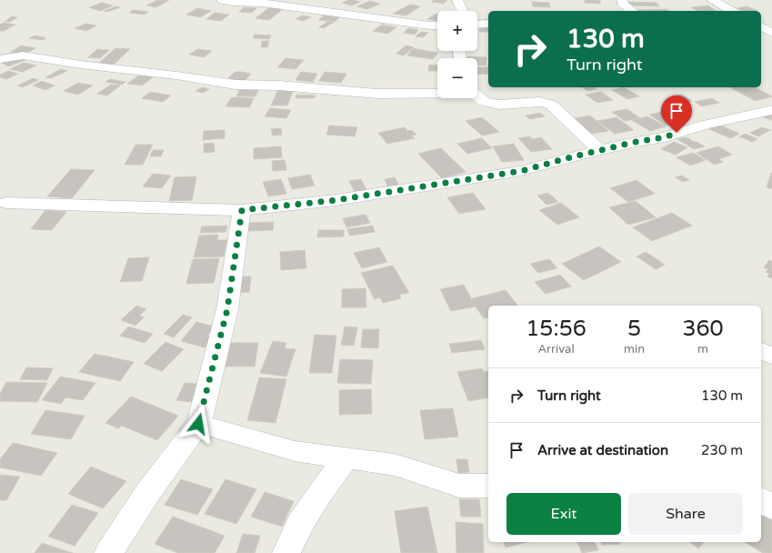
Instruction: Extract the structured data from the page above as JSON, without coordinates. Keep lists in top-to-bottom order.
{
  "page": {
    "map_buttons": ["+", "−"],
    "turn": ["130 m", "Turn right"],
    "eta": [
      "15:56",
      "Arrival",
      "5",
      "min",
      "360",
      "m"
    ],
    "list": [
      {
        "name": "Turn right",
        "value": "130 m"
      },
      {
        "name": "Arrive at destination",
        "value": "230 m"
      }
    ],
    "buttons": ["Exit", "Share"]
  }
}
